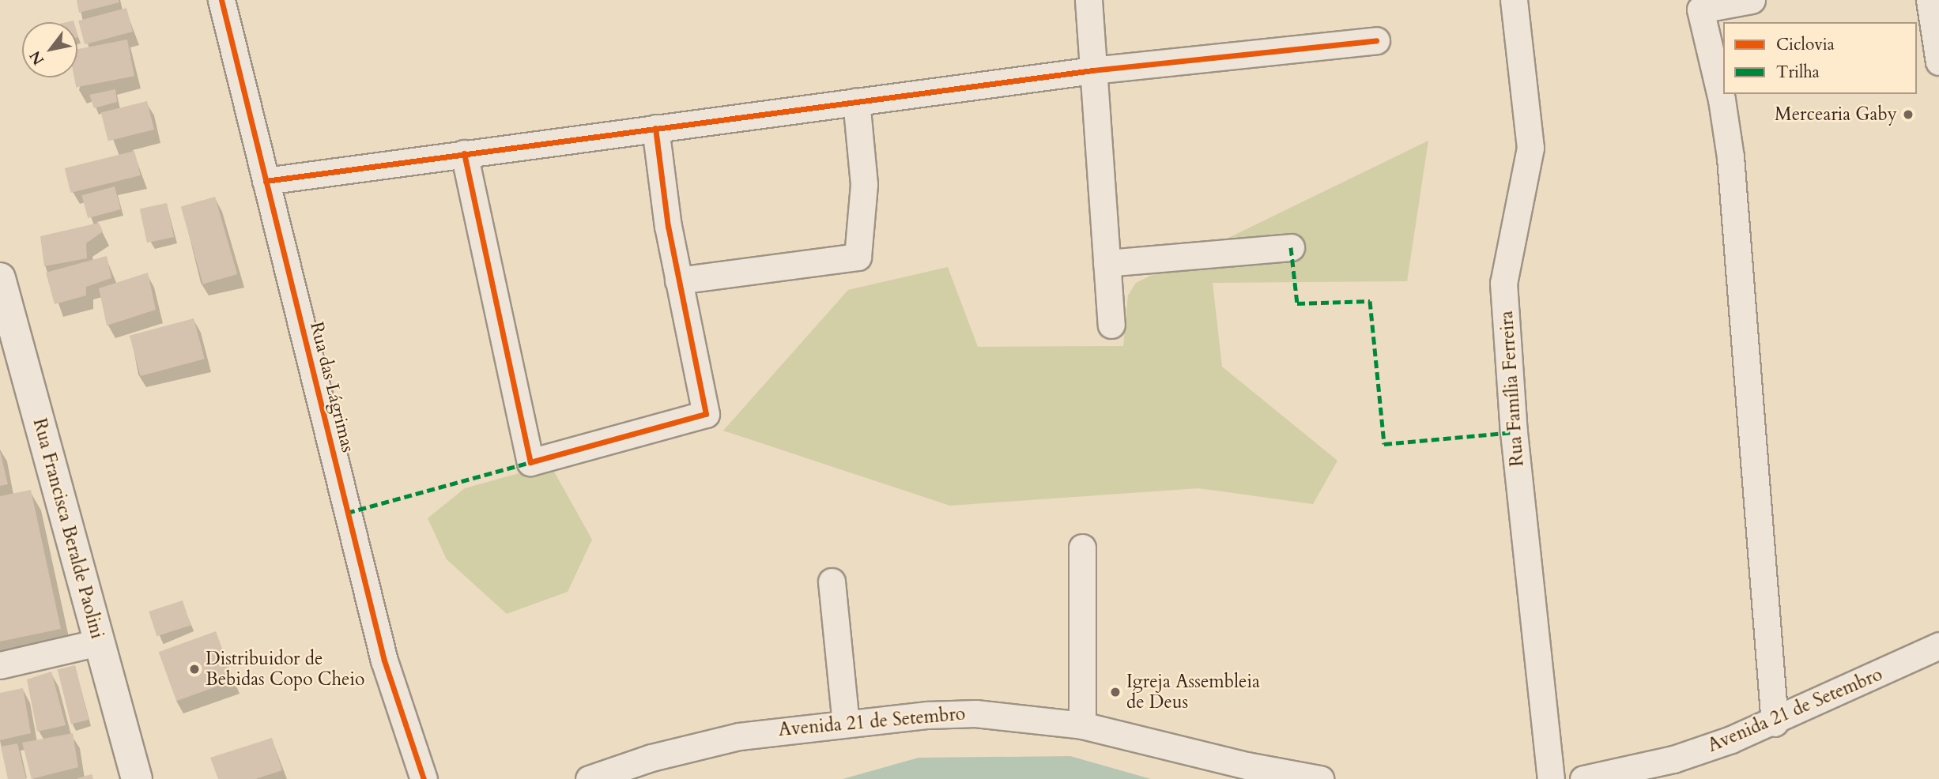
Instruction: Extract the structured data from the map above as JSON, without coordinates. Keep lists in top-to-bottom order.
{
  "streets": {
    "main road": ["Rua Francisca Beralde Paolini"],
    "street": ["Rua das Lágrimas", "Rua Família Ferreira", "Avenida 21 de Setembro"]
  },
  "places": ["Mercearia Gaby", "Distribuidor de Bebidas Copo Cheio", "Igreja Assembleia de Deus"],
  "legend": ["Ciclovia", "Trilha"],
  "north": "bottom left"
}
